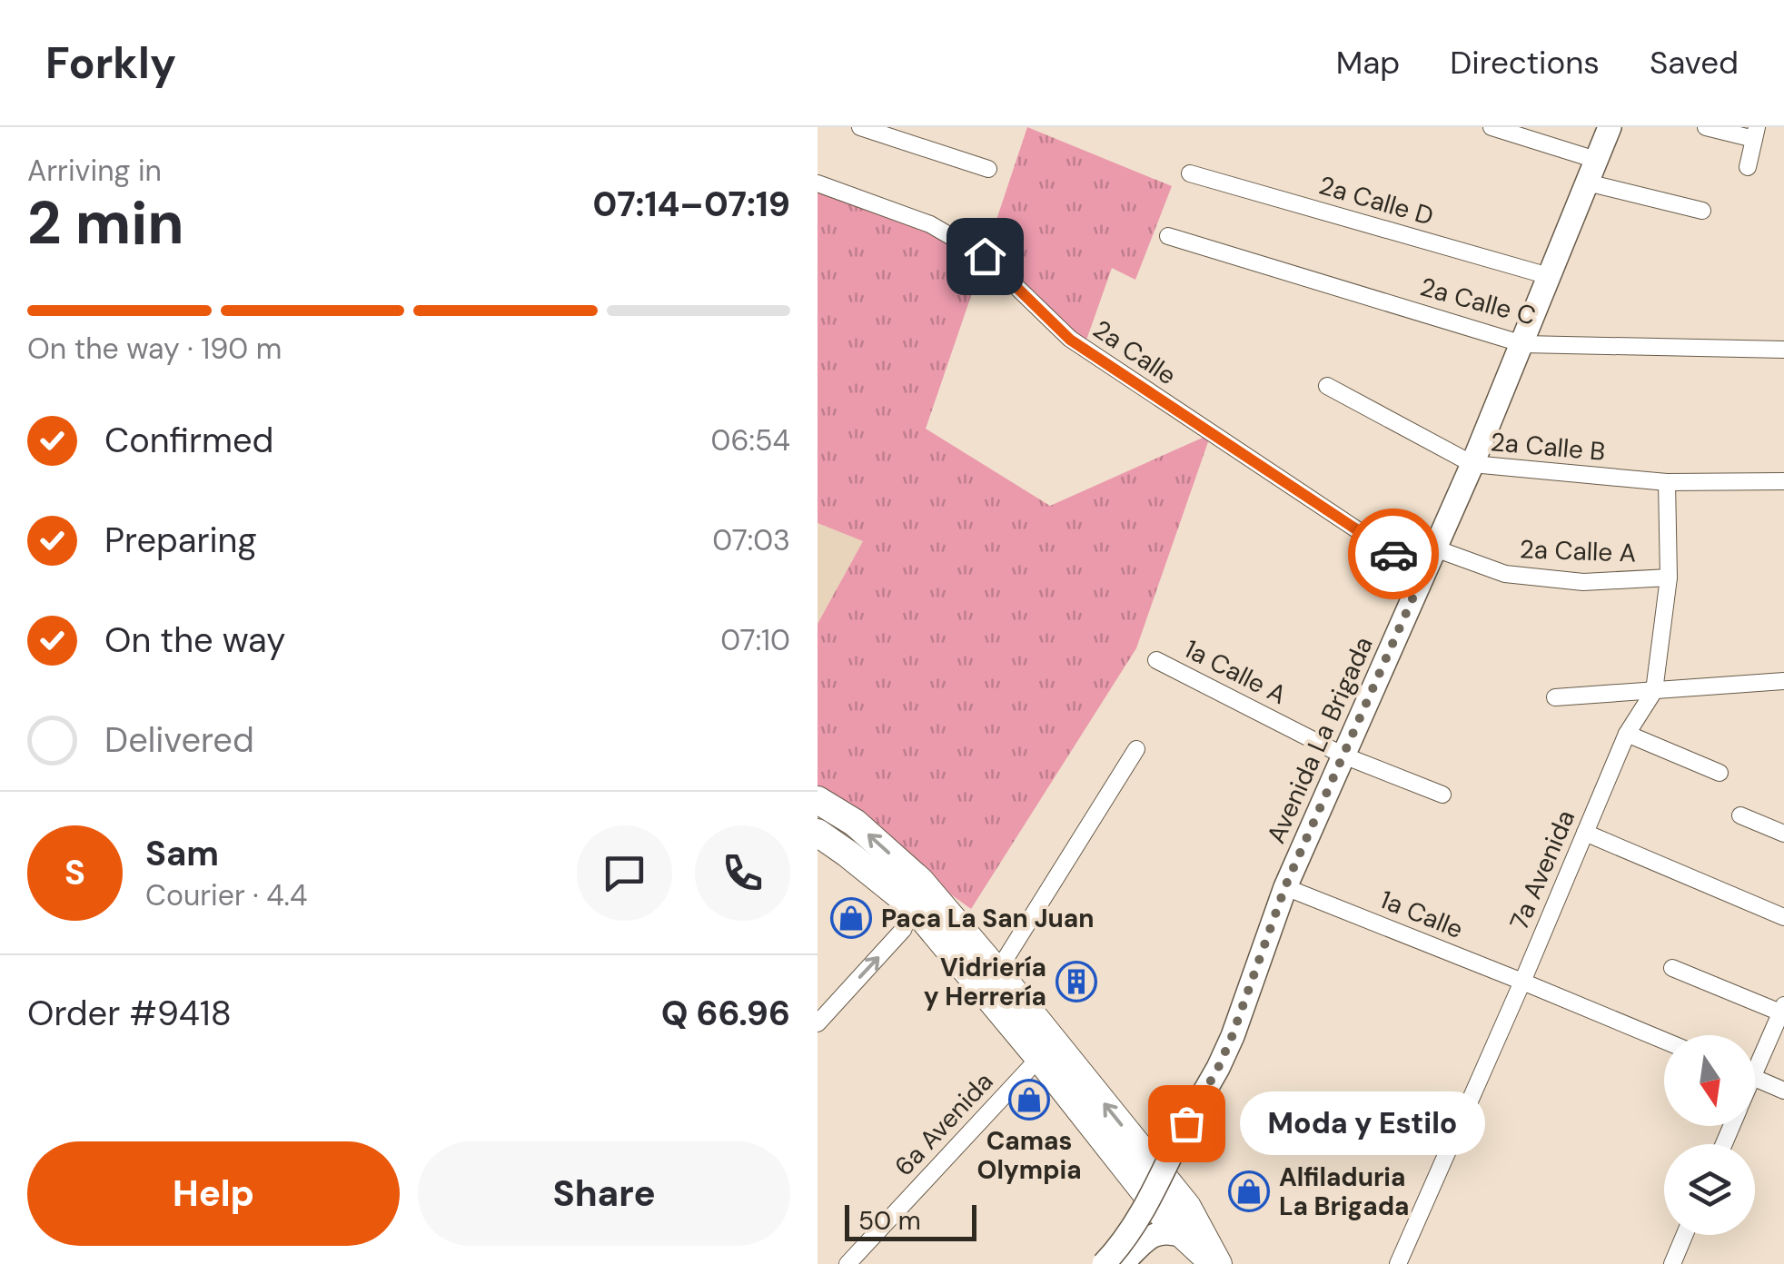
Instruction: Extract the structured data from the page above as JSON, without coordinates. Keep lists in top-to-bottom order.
{
  "streets": {
    "main road": ["Avenida La Brigada"],
    "street": [
      "2a Calle D",
      "2a Calle C",
      "2a Calle",
      "2a Calle B",
      "2a Calle A",
      "1a Calle A",
      "7a Avenida",
      "1a Calle",
      "6a Avenida"
    ]
  },
  "crossings": [
    ["2a Calle D", "Avenida La Brigada"],
    ["2a Calle C", "Avenida La Brigada"],
    ["2a Calle", "Avenida La Brigada"],
    ["2a Calle B", "Avenida La Brigada"],
    ["2a Calle B", "7a Avenida"],
    ["2a Calle A", "Avenida La Brigada"],
    ["2a Calle A", "7a Avenida"],
    ["1a Calle A", "Avenida La Brigada"],
    ["Avenida La Brigada", "1a Calle"],
    ["7a Avenida", "1a Calle"]
  ],
  "places": {
    "shop": ["Paca La San Juan", "Camas Olympia", "Alfiladuria La Brigada"],
    "building": ["Vidriería y Herrería"],
    "other": ["Moda y Estilo"]
  },
  "scale_bar": "50 m",
  "north": "bottom",
  "page": {
    "header": "Forkly",
    "nav": ["Map", "Directions", "Saved"],
    "heading": ["2 min", "Arriving in", "07:14–07:19"],
    "panel": [
      "Sam",
      "Courier · 4.4",
      "Order #9418",
      "Q 66.96"
    ],
    "bar": "On the way · 190 m",
    "list": [
      ["Confirmed", "06:54"],
      ["Preparing", "07:03"],
      ["On the way", "07:10"],
      "Delivered"
    ],
    "round": "S",
    "bubble": "Moda y Estilo",
    "buttons": ["Help", "Share"],
    "scale": "50 m"
  }
}
